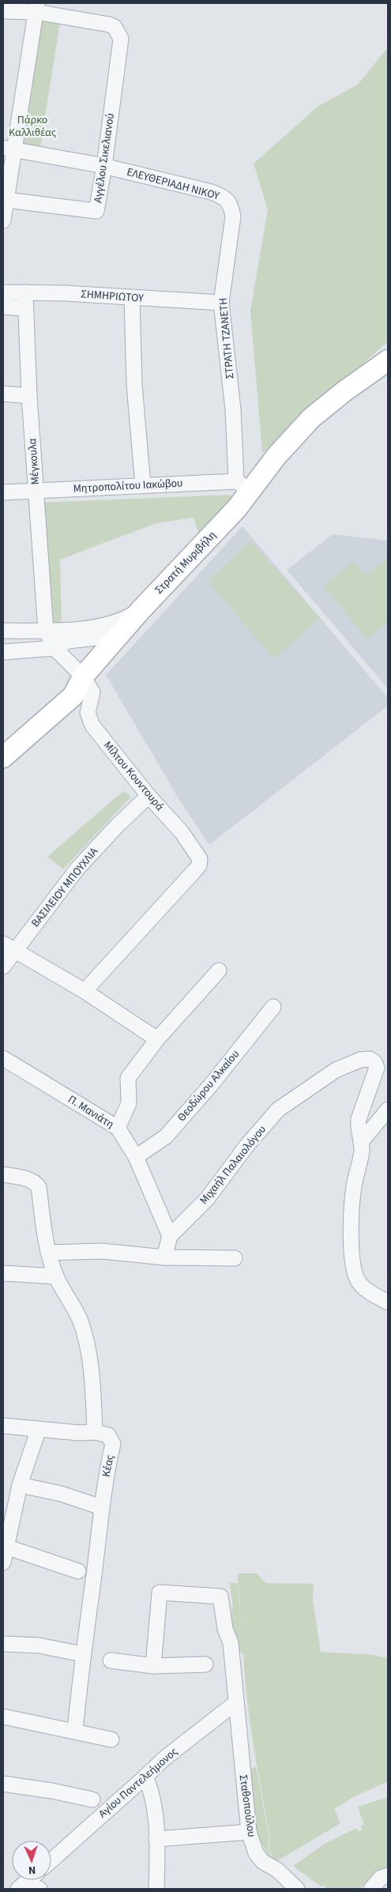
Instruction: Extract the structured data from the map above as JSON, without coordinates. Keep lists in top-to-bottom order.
{
  "streets": {
    "main road": ["Στρατή Μυριβήλη"],
    "street": [
      "Αγγέλου Σικελιανού",
      "ΕΛΕΥΘΕΡΙΑΔΗ ΝΙΚΟΥ",
      "ΣΗΜΗΡΙΩΤΟΥ",
      "ΣΤΡΑΤΗ ΤΖΑΝΕΤΗ",
      "Μέγκουλα",
      "Μητροπολίτου Ιακώβου",
      "Μίλτου Κουντουρά",
      "ΒΑΣΙΛΕΙΟΥ ΜΠΟΥΧΛΙΑ",
      "Θεοδώρου Αλκαίου",
      "Π. Μανιάτη",
      "Μιχαήλ Παλαιολόγου",
      "Κέας",
      "Αγίου Παντελεήμονος",
      "Σταθοπούλου"
    ]
  },
  "crossings": [
    ["Αγγέλου Σικελιανού", "ΕΛΕΥΘΕΡΙΑΔΗ ΝΙΚΟΥ"],
    ["ΕΛΕΥΘΕΡΙΑΔΗ ΝΙΚΟΥ", "ΣΤΡΑΤΗ ΤΖΑΝΕΤΗ"],
    ["ΣΗΜΗΡΙΩΤΟΥ", "ΣΤΡΑΤΗ ΤΖΑΝΕΤΗ"],
    ["ΣΗΜΗΡΙΩΤΟΥ", "Μέγκουλα"],
    ["ΣΤΡΑΤΗ ΤΖΑΝΕΤΗ", "Μητροπολίτου Ιακώβου"],
    ["ΣΤΡΑΤΗ ΤΖΑΝΕΤΗ", "Στρατή Μυριβήλη"],
    ["Μέγκουλα", "Μητροπολίτου Ιακώβου"],
    ["Μέγκουλα", "Μίλτου Κουντουρά"],
    ["Μητροπολίτου Ιακώβου", "Στρατή Μυριβήλη"],
    ["Στρατή Μυριβήλη", "Μίλτου Κουντουρά"],
    ["Μίλτου Κουντουρά", "ΒΑΣΙΛΕΙΟΥ ΜΠΟΥΧΛΙΑ"],
    ["Θεοδώρου Αλκαίου", "Π. Μανιάτη"],
    ["Π. Μανιάτη", "Μιχαήλ Παλαιολόγου"],
    ["Αγίου Παντελεήμονος", "Σταθοπούλου"]
  ],
  "parks": ["Πάρκο Καλλιθέας"],
  "north": "bottom"
}
